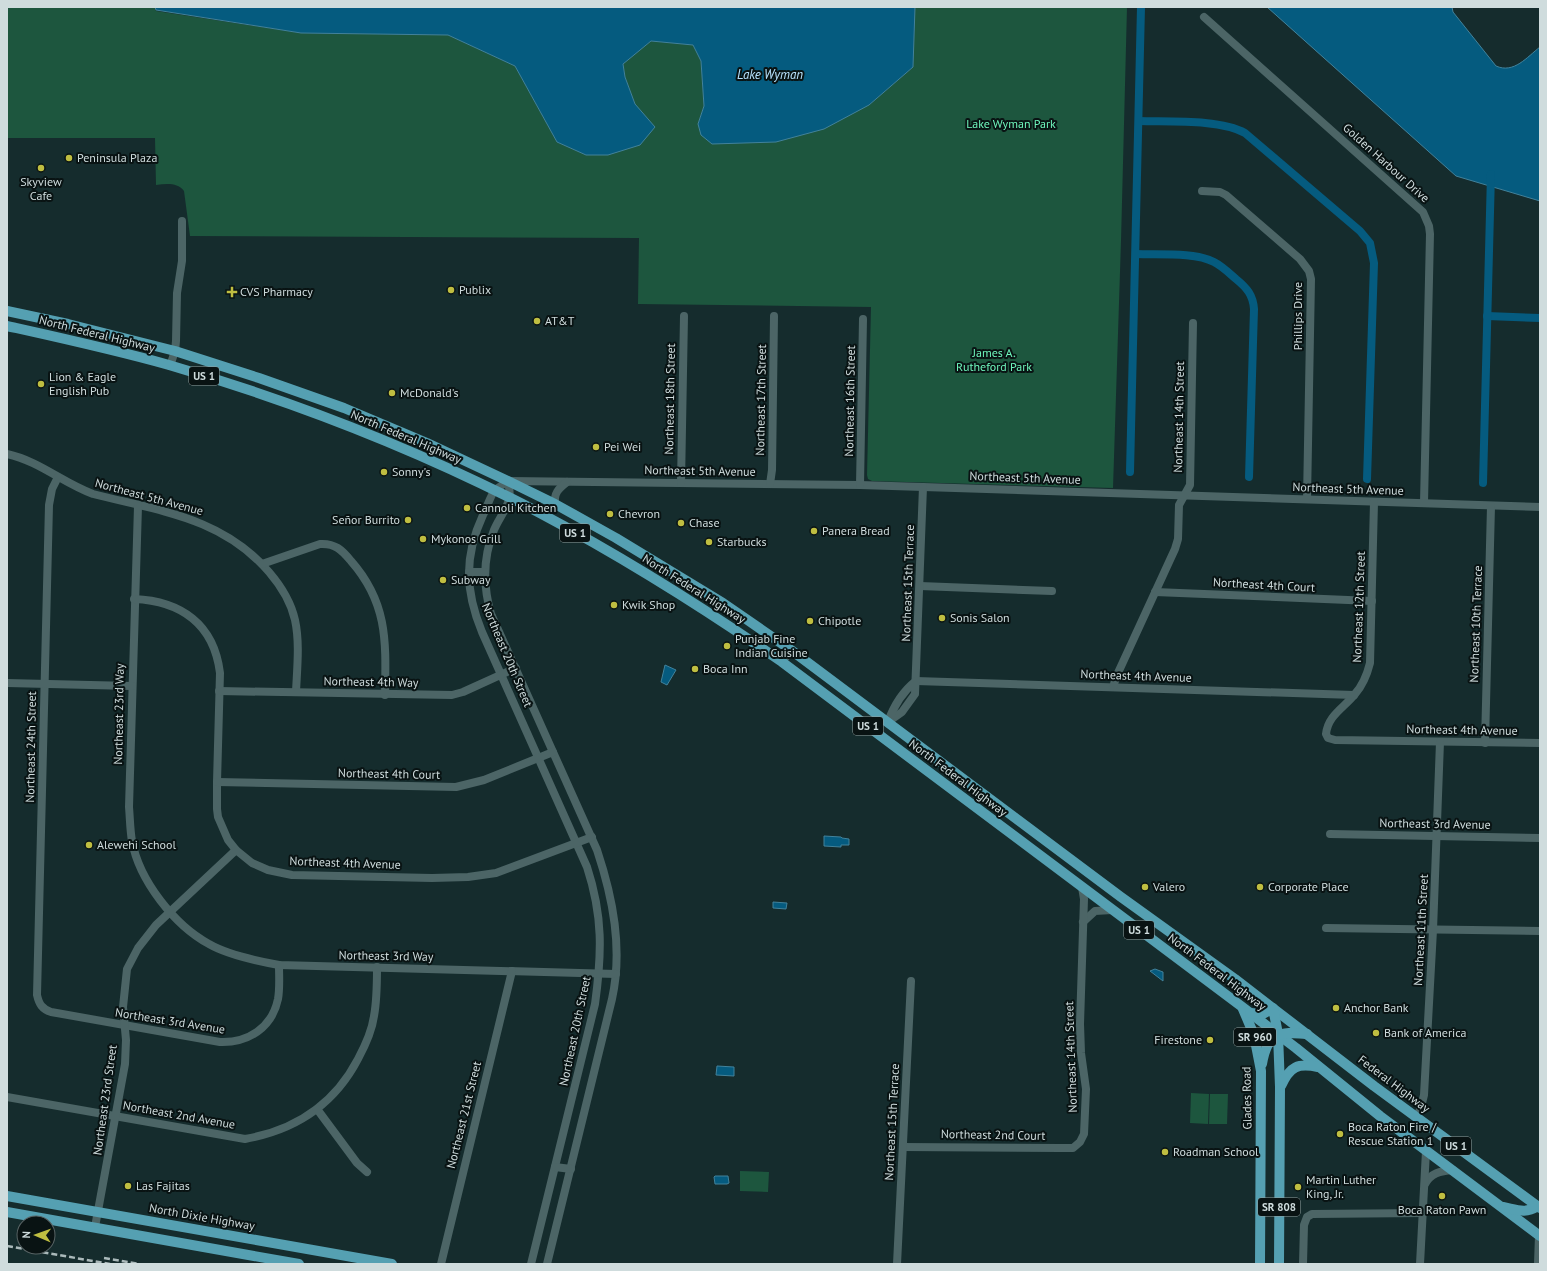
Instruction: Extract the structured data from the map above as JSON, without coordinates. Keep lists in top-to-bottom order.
{
  "streets": {
    "main road": [
      "North Federal Highway",
      "US 1",
      "SR 960",
      "Federal Highway",
      "Glades Road",
      "SR 808",
      "North Dixie Highway"
    ],
    "street": [
      "Golden Harbour Drive",
      "Phillips Drive",
      "Northeast 18th Street",
      "Northeast 17th Street",
      "Northeast 16th Street",
      "Northeast 14th Street",
      "Northeast 5th Avenue",
      "Northeast 15th Terrace",
      "Northeast 4th Court",
      "Northeast 12th Street",
      "Northeast 10th Terrace",
      "Northeast 20th Street",
      "Northeast 4th Avenue",
      "Northeast 4th Way",
      "Northeast 23rd Way",
      "Northeast 24th Street",
      "Northeast 3rd Avenue",
      "Northeast 11th Street",
      "Northeast 3rd Way",
      "Northeast 23rd Street",
      "Northeast 2nd Avenue",
      "Northeast 21st Street",
      "Northeast 2nd Court"
    ]
  },
  "crossings": [
    ["Golden Harbour Drive", "Northeast 5th Avenue"],
    ["Phillips Drive", "Northeast 5th Avenue"],
    ["North Federal Highway", "US 1"],
    ["North Federal Highway", "Northeast 14th Street"],
    ["North Federal Highway", "Northeast 5th Avenue"],
    ["North Federal Highway", "Northeast 15th Terrace"],
    ["North Federal Highway", "Northeast 20th Street"],
    ["North Federal Highway", "Federal Highway"],
    ["North Federal Highway", "Glades Road"],
    ["North Federal Highway", "SR 808"],
    ["Northeast 18th Street", "Northeast 5th Avenue"],
    ["Northeast 17th Street", "Northeast 5th Avenue"],
    ["Northeast 16th Street", "Northeast 5th Avenue"],
    ["Northeast 14th Street", "Northeast 5th Avenue"],
    ["Northeast 14th Street", "Northeast 4th Court"],
    ["Northeast 14th Street", "Northeast 4th Avenue"],
    ["Northeast 14th Street", "Northeast 2nd Court"],
    ["Northeast 5th Avenue", "Northeast 15th Terrace"],
    ["Northeast 5th Avenue", "Northeast 12th Street"],
    ["Northeast 5th Avenue", "Northeast 10th Terrace"],
    ["Northeast 5th Avenue", "Northeast 4th Way"],
    ["Northeast 5th Avenue", "Northeast 23rd Way"],
    ["Northeast 5th Avenue", "Northeast 24th Street"],
    ["Northeast 15th Terrace", "Northeast 4th Avenue"],
    ["Northeast 15th Terrace", "Northeast 2nd Court"],
    ["Northeast 4th Court", "Northeast 12th Street"],
    ["Northeast 4th Court", "Northeast 20th Street"],
    ["Northeast 4th Court", "Northeast 4th Avenue"],
    ["Northeast 12th Street", "Northeast 4th Avenue"],
    ["Northeast 10th Terrace", "Northeast 4th Avenue"],
    ["Northeast 20th Street", "Northeast 4th Avenue"],
    ["Northeast 20th Street", "Northeast 4th Way"],
    ["Northeast 20th Street", "Northeast 3rd Way"],
    ["Northeast 4th Avenue", "Northeast 4th Way"],
    ["Northeast 4th Avenue", "Northeast 23rd Way"],
    ["Northeast 4th Avenue", "Northeast 11th Street"],
    ["Northeast 4th Avenue", "Northeast 23rd Street"],
    ["Northeast 23rd Way", "Northeast 3rd Way"],
    ["Northeast 23rd Way", "Northeast 23rd Street"],
    ["Northeast 24th Street", "Northeast 3rd Avenue"],
    ["Northeast 3rd Avenue", "Northeast 11th Street"],
    ["Northeast 3rd Avenue", "Northeast 3rd Way"],
    ["Northeast 3rd Avenue", "Northeast 23rd Street"],
    ["Northeast 11th Street", "Federal Highway"],
    ["Northeast 3rd Way", "Northeast 23rd Street"],
    ["Northeast 3rd Way", "Northeast 2nd Avenue"],
    ["Northeast 3rd Way", "Northeast 21st Street"],
    ["Federal Highway", "SR 808"],
    ["Northeast 23rd Street", "Northeast 2nd Avenue"],
    ["Northeast 23rd Street", "North Dixie Highway"]
  ],
  "water": ["Lake Wyman"],
  "parks": ["Lake Wyman Park", "James A. Rutheford Park"],
  "places": {
    "other": [
      "Peninsula Plaza",
      "Skyview Cafe",
      "Publix",
      "AT&T",
      "Lion & Eagle English Pub",
      "McDonald's",
      "Pei Wei",
      "Sonny's",
      "Cannoli Kitchen",
      "Chevron",
      "Señor Burrito",
      "Chase",
      "Panera Bread",
      "Mykonos Grill",
      "Starbucks",
      "Subway",
      "Kwik Shop",
      "Sonis Salon",
      "Chipotle",
      "Punjab Fine Indian Cuisine",
      "Boca Inn",
      "Alewehi School",
      "Valero",
      "Corporate Place",
      "Anchor Bank",
      "Bank of America",
      "Firestone",
      "Boca Raton Fire / Rescue Station 1",
      "Roadman School",
      "Las Fajitas",
      "Martin Luther King, Jr.",
      "Boca Raton Pawn"
    ],
    "health": ["CVS Pharmacy"]
  },
  "north": "left"
}
